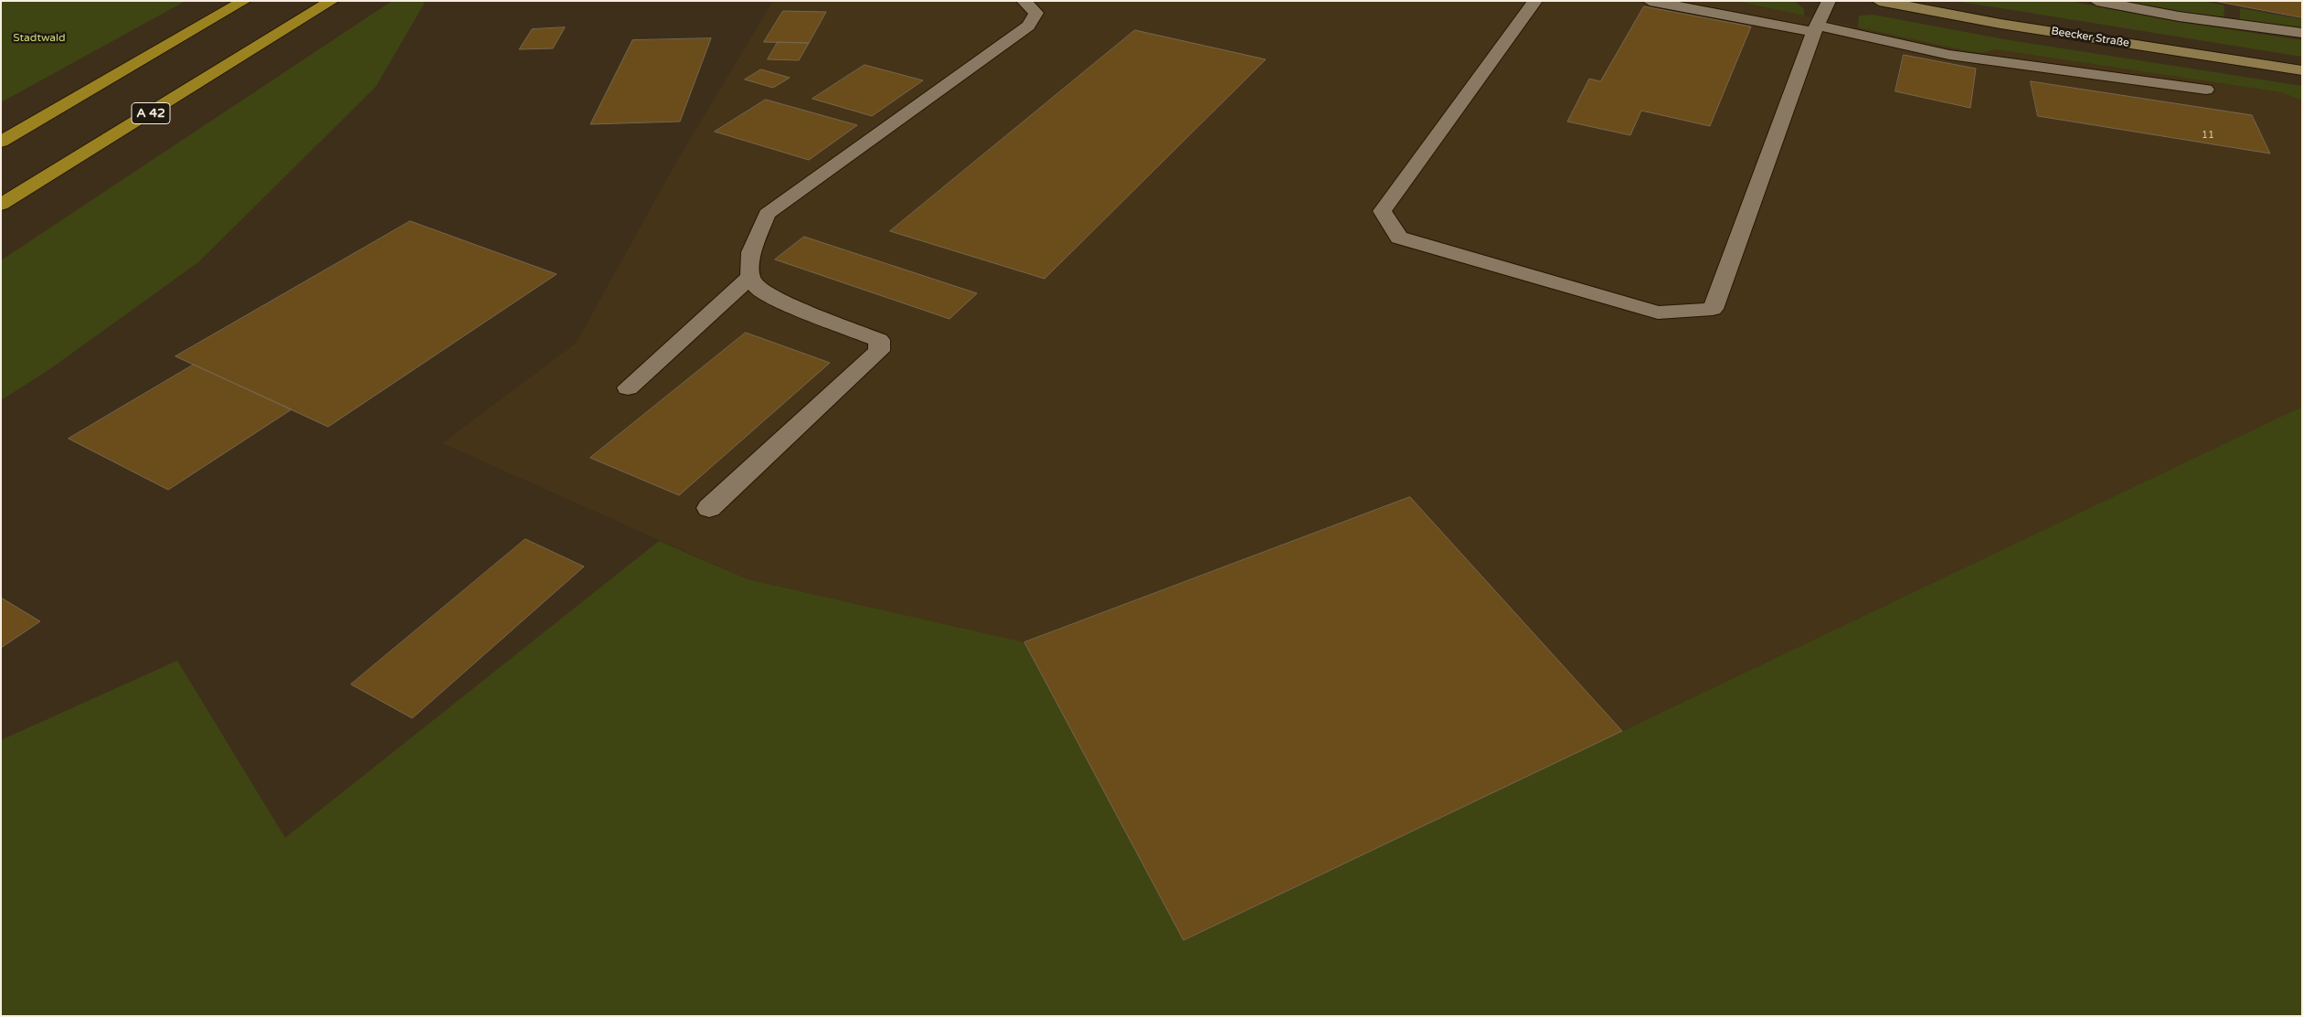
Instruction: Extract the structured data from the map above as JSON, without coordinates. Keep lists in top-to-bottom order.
{
  "streets": {
    "highway": ["A 42"],
    "street": ["Beecker Straße"]
  },
  "parks": ["Stadtwald"],
  "house_numbers": ["11"]
}
